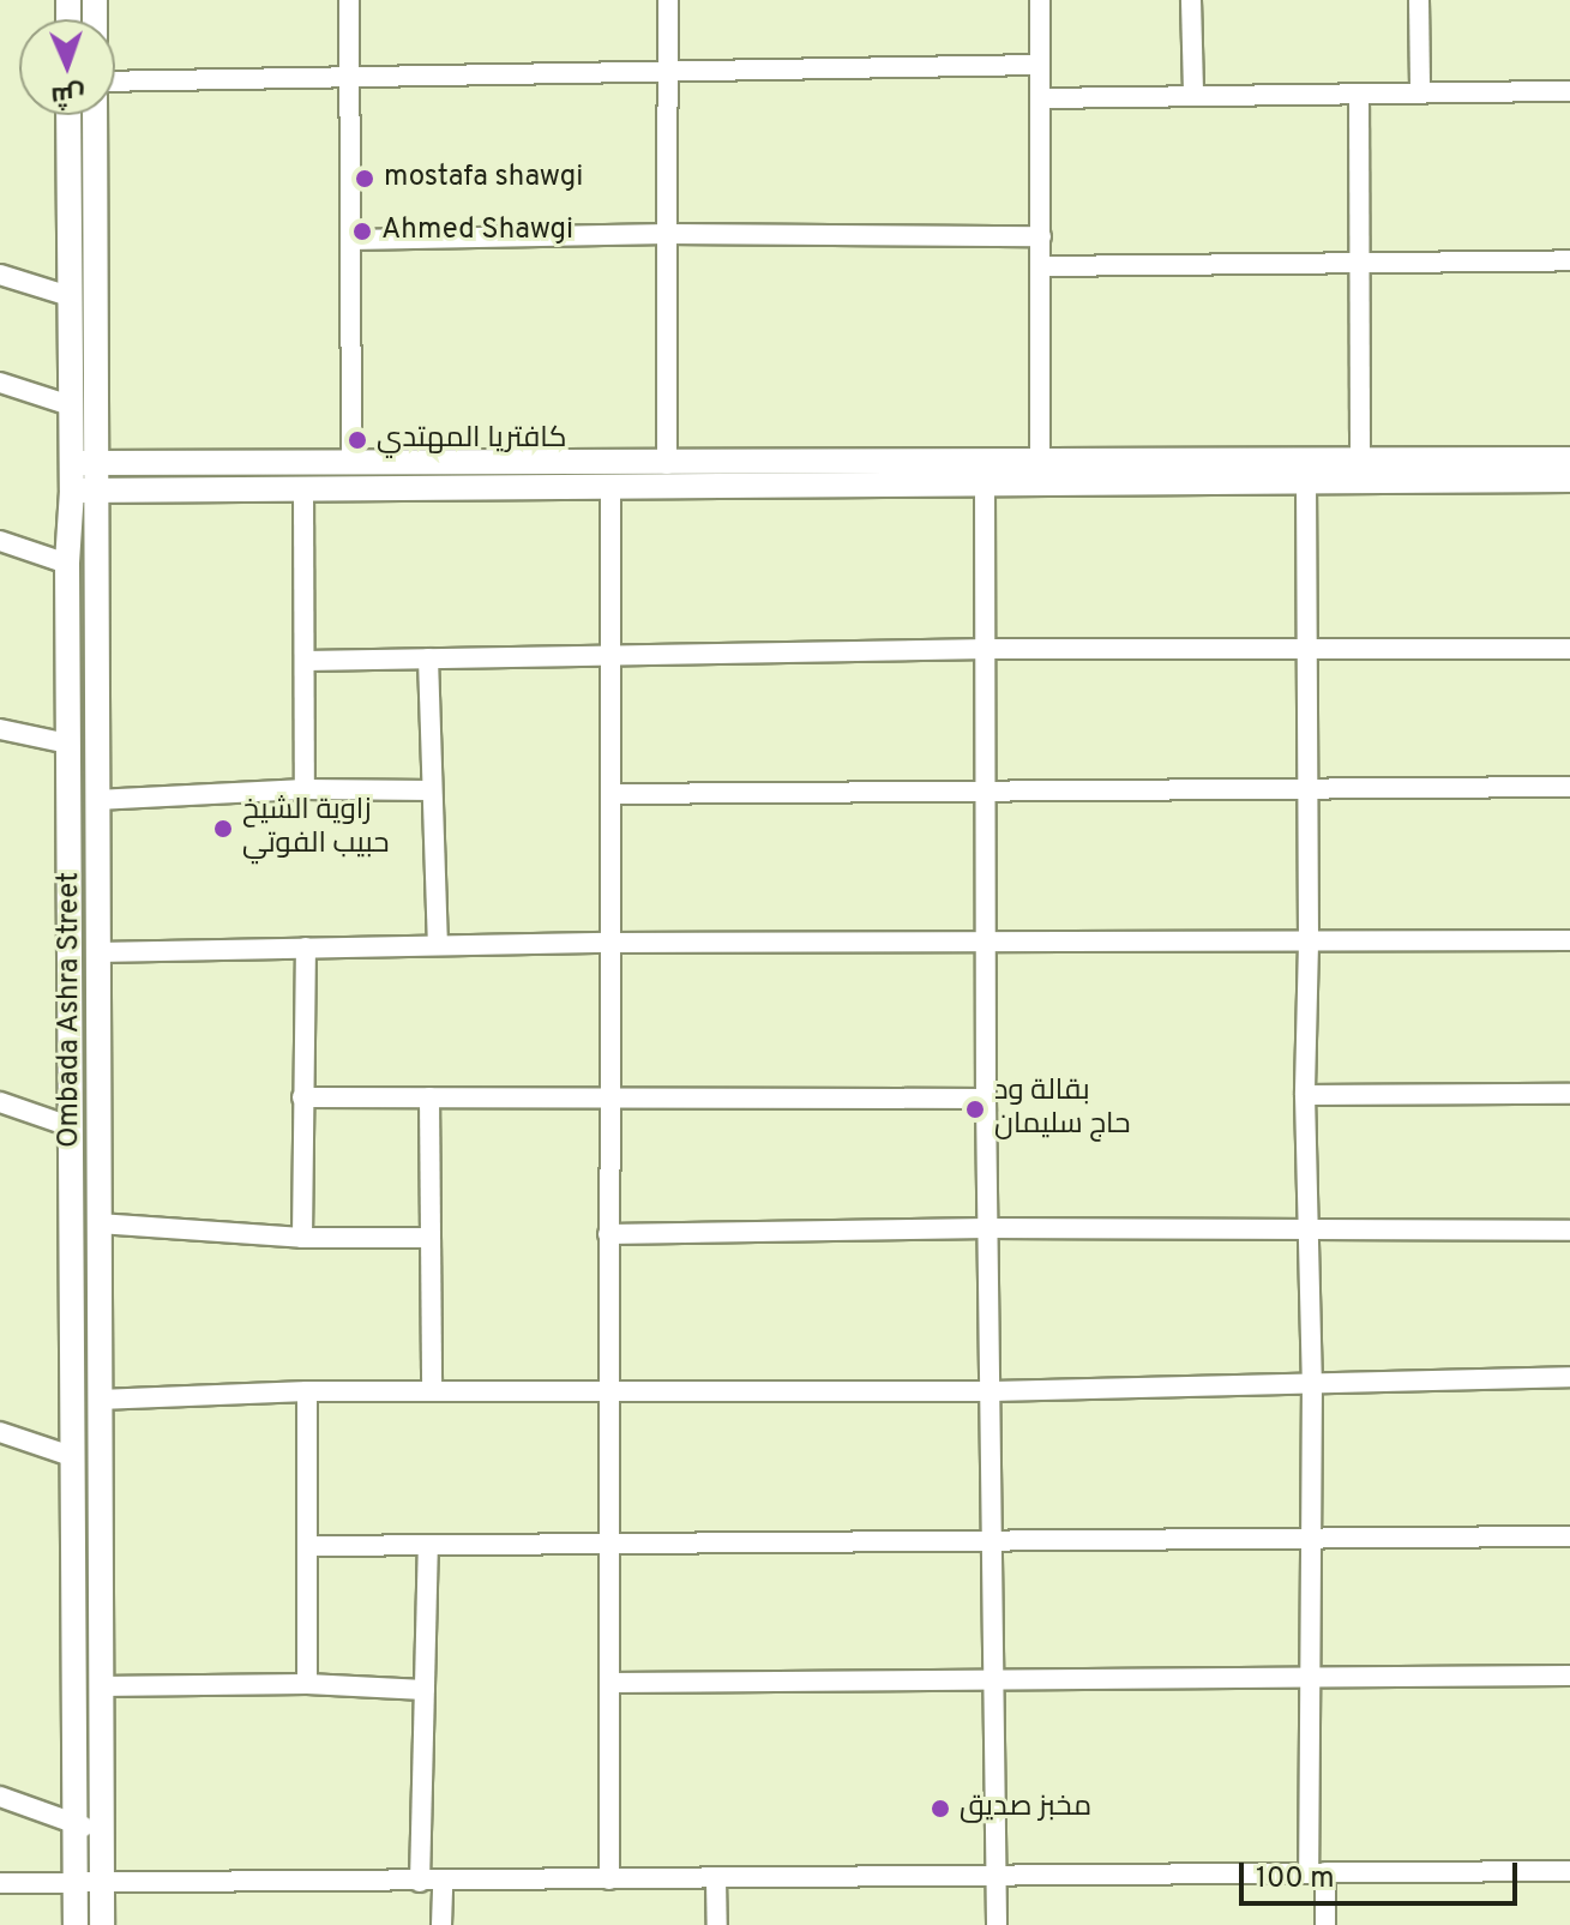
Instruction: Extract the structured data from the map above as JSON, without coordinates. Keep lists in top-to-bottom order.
{
  "streets": {
    "main road": ["Ombada Ashra Street"]
  },
  "places": [
    "mostafa shawgi",
    "Ahmed Shawgi",
    "كافتريا المهتدي",
    "زاوية الشيخ حبيب الفوتي",
    "بقالة ود حاج سليمان",
    "مخبز صديق"
  ],
  "scale_bar": "100 m",
  "north": "bottom"
}
